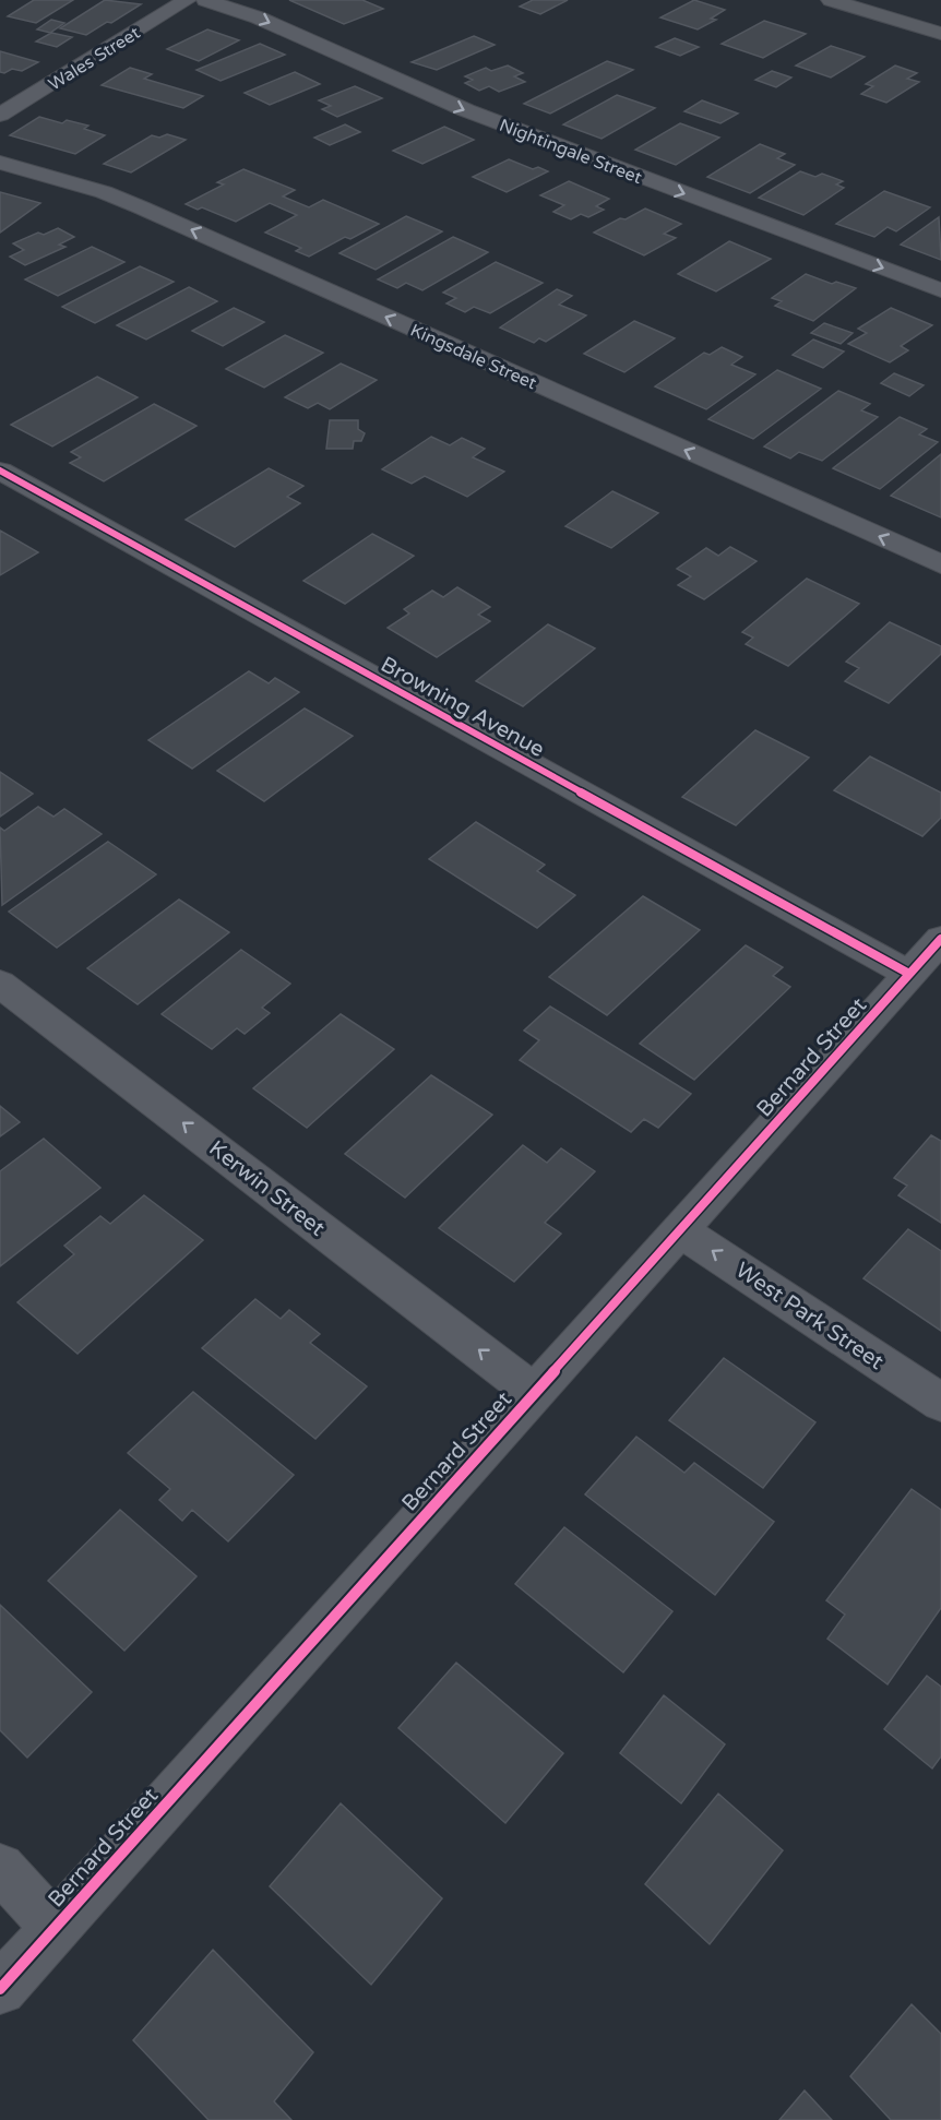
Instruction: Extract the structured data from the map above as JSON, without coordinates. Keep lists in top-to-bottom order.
{
  "streets": {
    "street": [
      "Wales Street",
      "Nightingale Street",
      "Kingsdale Street",
      "Browning Avenue",
      "Bernard Street",
      "Kerwin Street",
      "West Park Street"
    ]
  },
  "crossings": [
    ["Browning Avenue", "Bernard Street"],
    ["Bernard Street", "Kerwin Street"],
    ["Bernard Street", "West Park Street"]
  ],
  "one_way": [
    "Nightingale Street",
    "Kingsdale Street",
    "Kerwin Street",
    "West Park Street"
  ]
}
